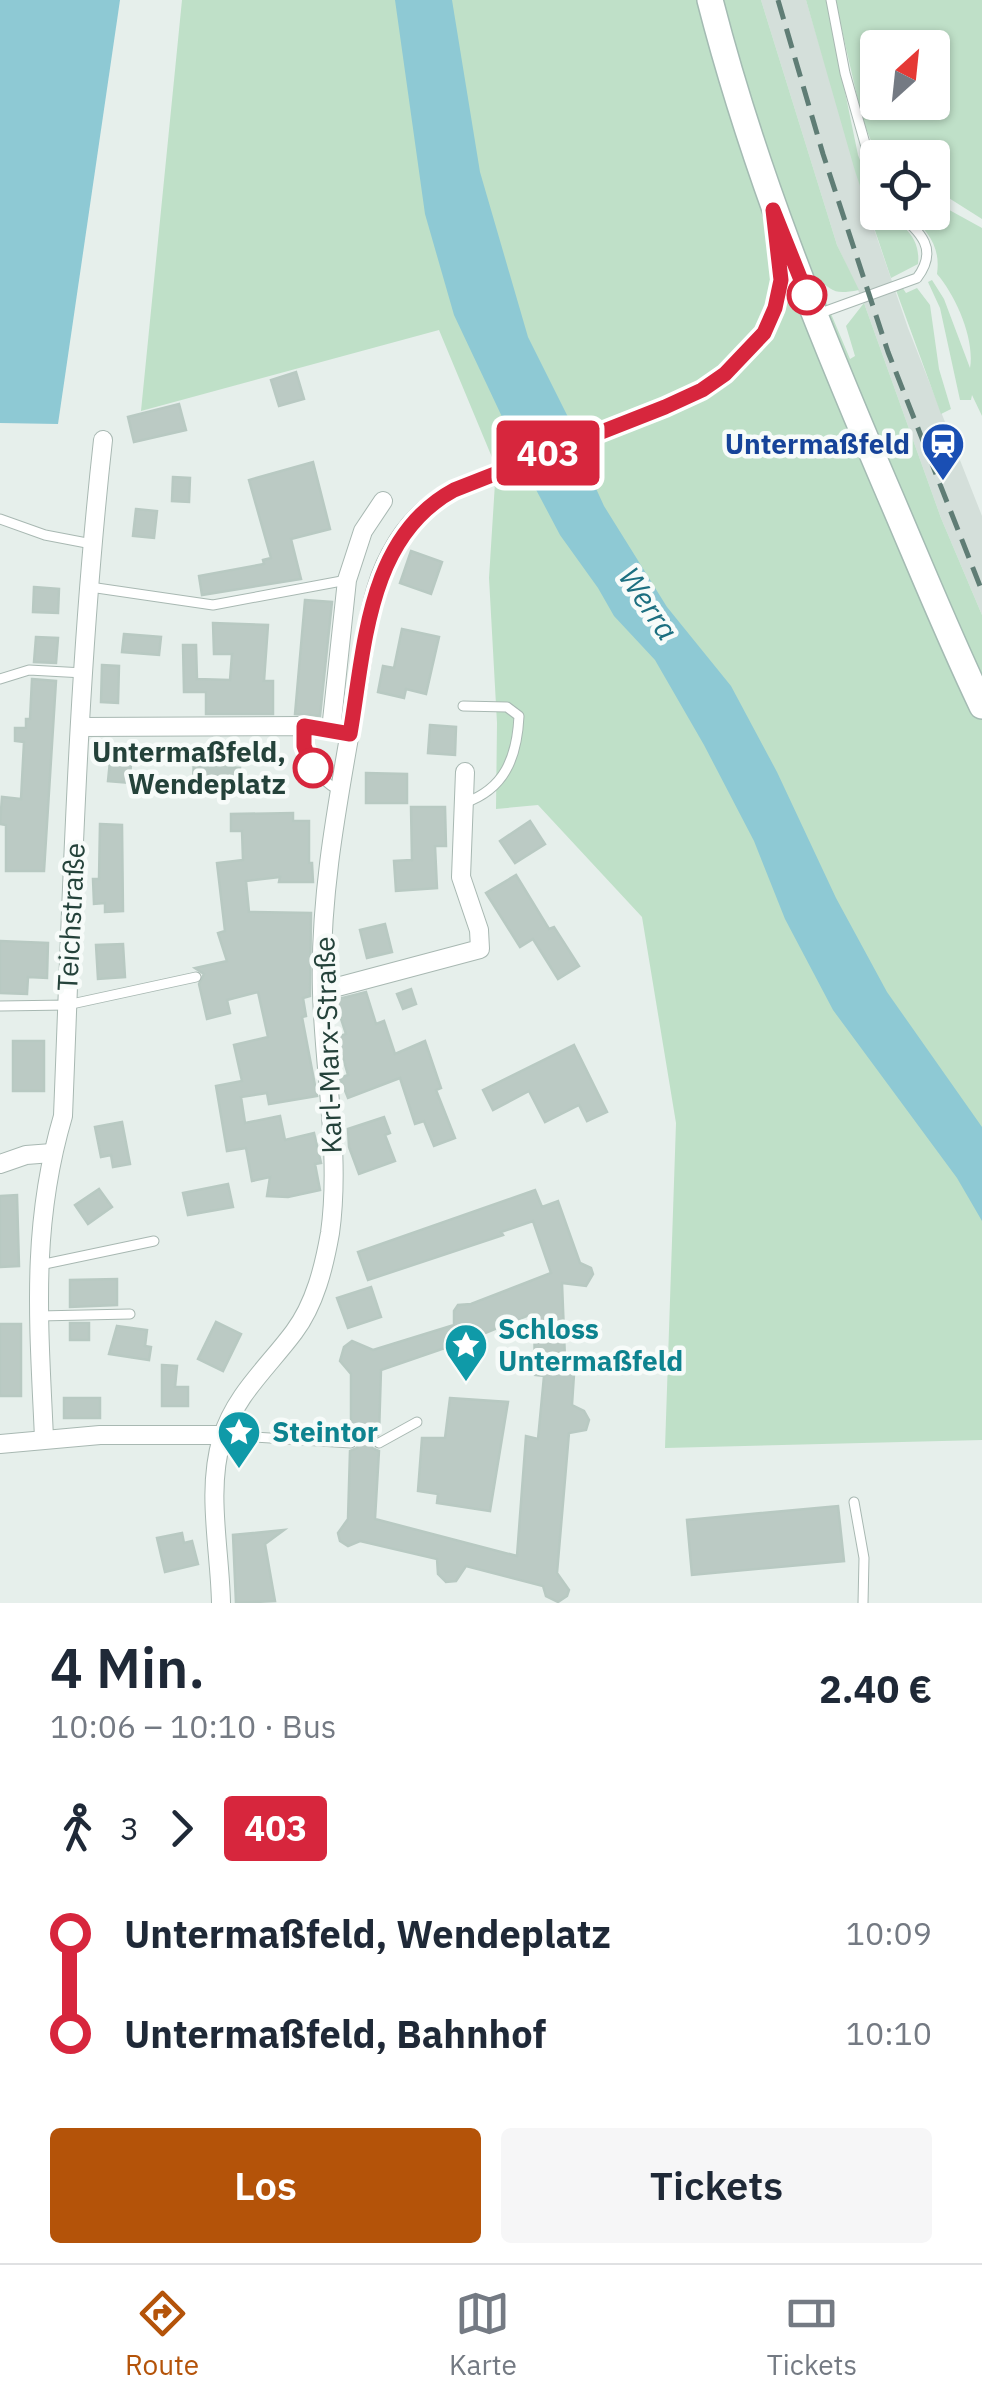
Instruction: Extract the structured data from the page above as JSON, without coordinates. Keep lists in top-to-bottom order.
{
  "streets": {
    "street": ["Teichstraße", "Karl-Marx-Straße"]
  },
  "water": ["Werra"],
  "places": {
    "station": ["Untermaßfeld"],
    "other": ["Untermaßfeld, Wendeplatz"],
    "place": ["Schloss Untermaßfeld", "Steintor"]
  },
  "lines": ["bus line 403"],
  "north": "top right",
  "page": {
    "on_map": "403",
    "heading": ["4 Min.", "10:06 – 10:10 · Bus", "2.40 €"],
    "legs": ["3", "403"],
    "list": [
      {
        "name": "Untermaßfeld, Wendeplatz",
        "value": "10:09"
      },
      {
        "name": "Untermaßfeld, Bahnhof",
        "value": "10:10"
      }
    ],
    "buttons": ["Los", "Tickets"],
    "tabs": ["Route", "Karte", "Tickets"]
  }
}
